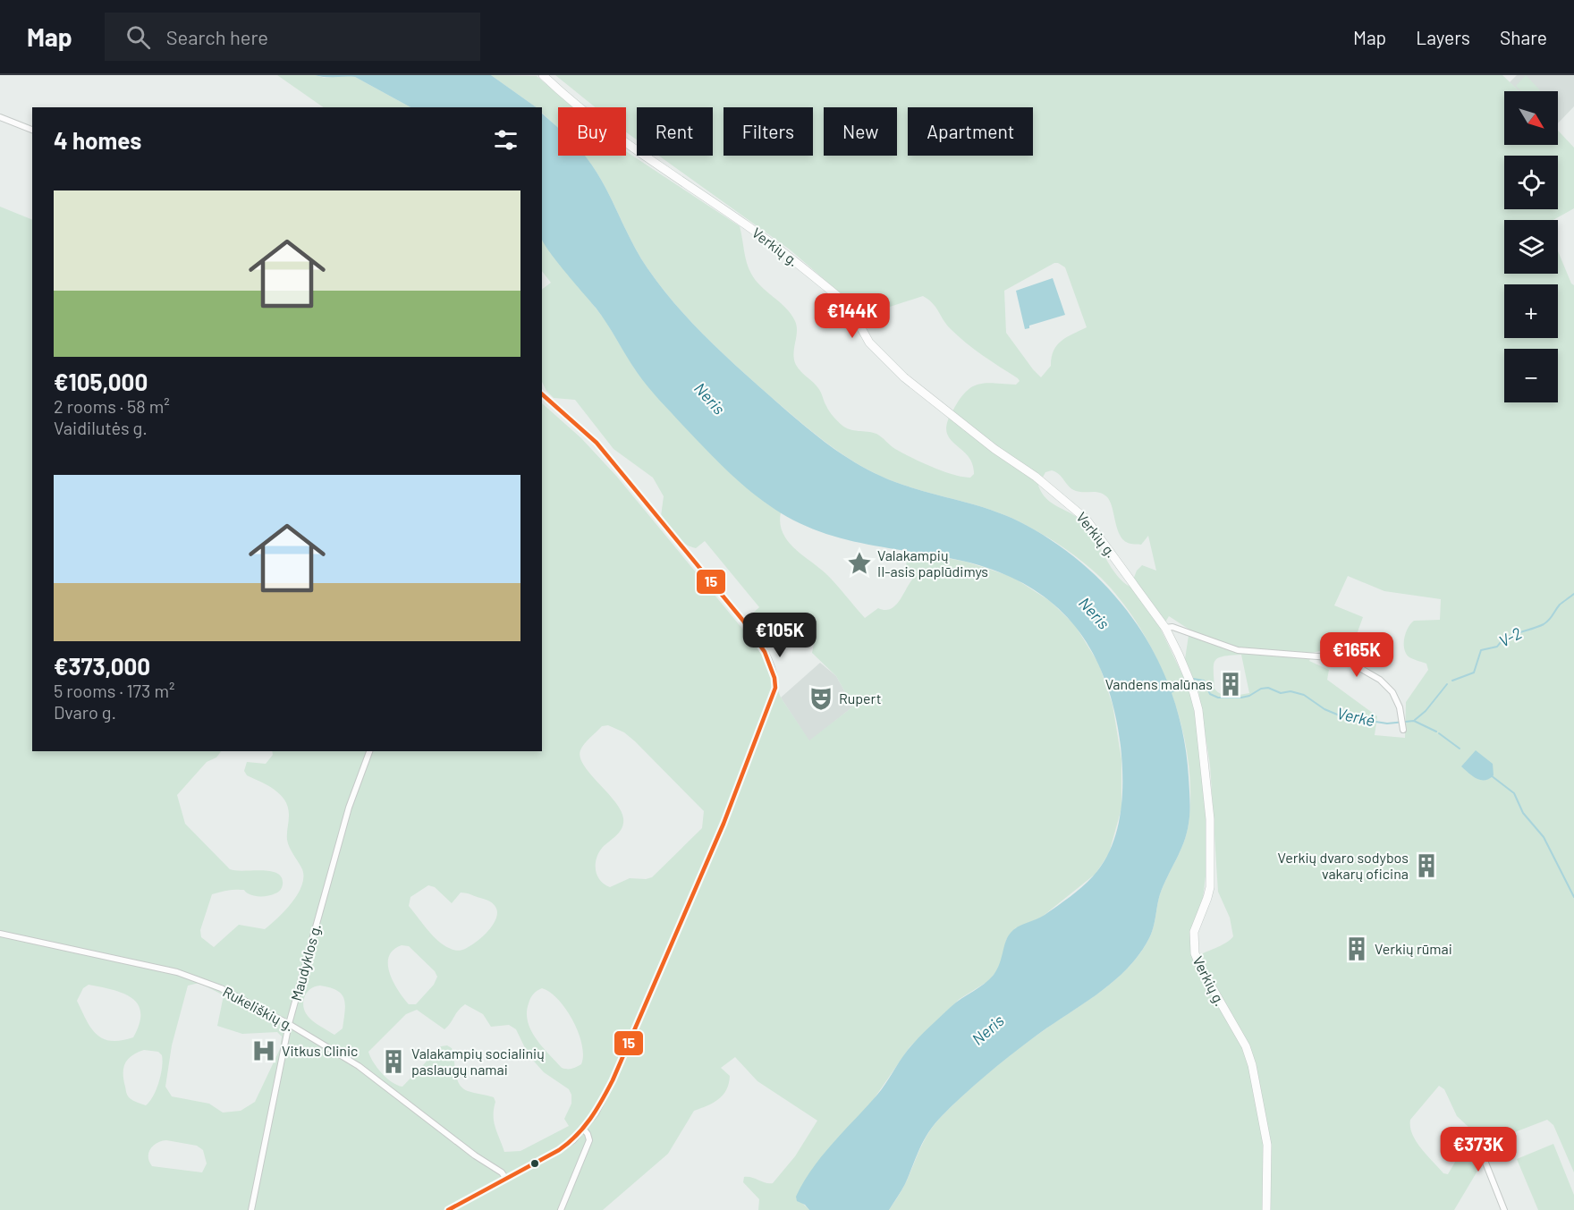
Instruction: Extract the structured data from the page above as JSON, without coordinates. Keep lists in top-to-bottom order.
{
  "streets": {
    "main road": ["Verkių g."],
    "street": ["Maudyklos g.", "Rukeliškių g."]
  },
  "crossings": [
    ["Maudyklos g.", "Rukeliškių g."]
  ],
  "water": ["Neris", "V-2", "Verkė"],
  "places": {
    "place": ["Valakampių II-asis paplūdimys"],
    "building": [
      "Vandens malūnas",
      "Verkių dvaro sodybos vakarų oficina",
      "Verkių rūmai",
      "Valakampių socialinių paslaugų namai"
    ],
    "theatre": ["Rupert"],
    "hospital": ["Vitkus Clinic"]
  },
  "lines": ["transit line 15"],
  "north": "bottom right",
  "page": {
    "header": "Map",
    "search": "Search here",
    "nav": ["Map", "Layers", "Share"],
    "map_buttons": ["+", "−"],
    "chip": [
      "Buy",
      "Rent",
      "Filters",
      "New",
      "Apartment"
    ],
    "heading": "4 homes",
    "list": [
      {
        "name": "€105,000",
        "note": "2 rooms · 58 m² · Vaidilutės g."
      },
      {
        "name": "€373,000",
        "note": "5 rooms · 173 m² · Dvaro g."
      }
    ],
    "price": [
      "€144K",
      "€105K",
      "€165K",
      "€373K"
    ]
  }
}
